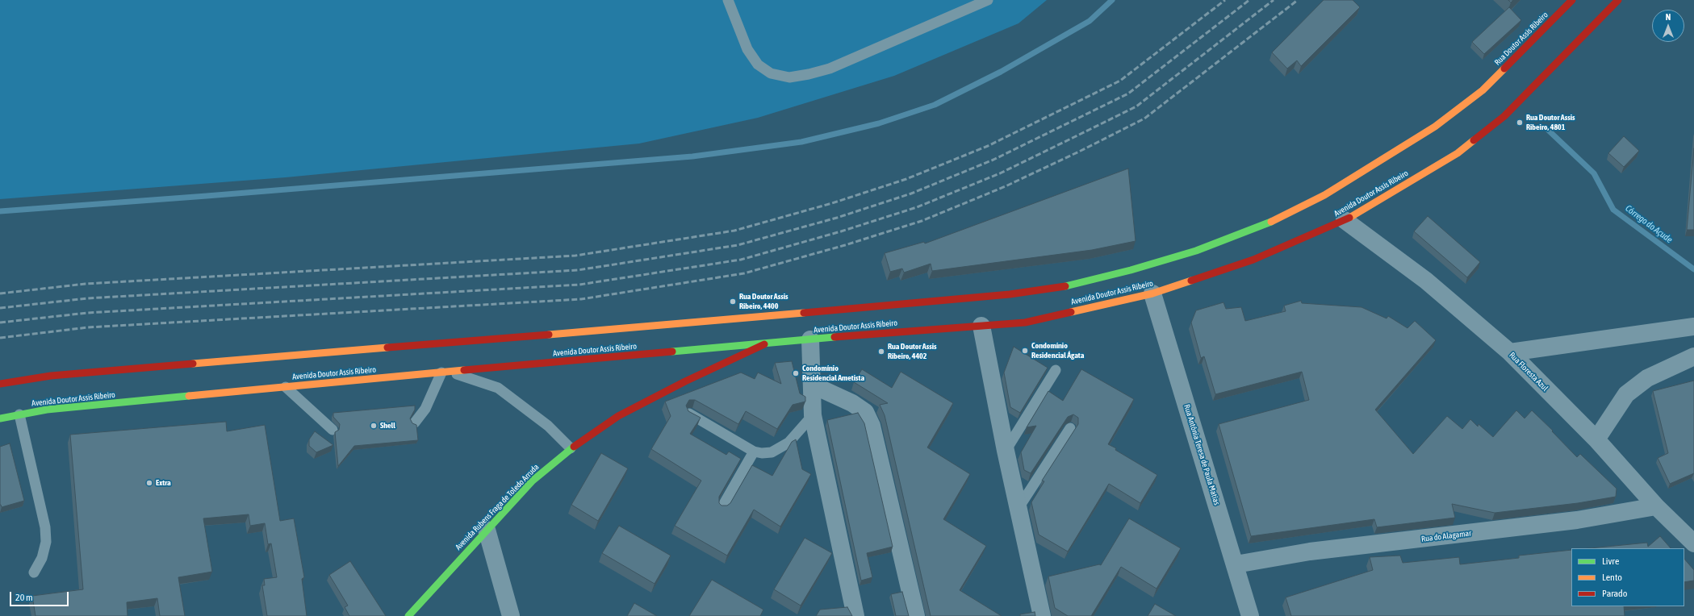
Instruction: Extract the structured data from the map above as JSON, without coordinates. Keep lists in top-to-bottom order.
{
  "streets": {
    "main road": ["Rua Doutor Assis Ribeiro", "Avenida Doutor Assis Ribeiro", "Avenida Rubens Fraga de Toledo Arruda"],
    "street": ["Rua Floresta Azul", "Rua Antônia Teresa de Paula Matias", "Rua do Alagamar"]
  },
  "crossings": [
    ["Rua Doutor Assis Ribeiro", "Avenida Doutor Assis Ribeiro"],
    ["Avenida Doutor Assis Ribeiro", "Rua Floresta Azul"],
    ["Avenida Doutor Assis Ribeiro", "Rua Antônia Teresa de Paula Matias"],
    ["Avenida Doutor Assis Ribeiro", "Avenida Rubens Fraga de Toledo Arruda"],
    ["Rua Floresta Azul", "Rua do Alagamar"],
    ["Rua Antônia Teresa de Paula Matias", "Rua do Alagamar"]
  ],
  "water": ["Córrego do Açude"],
  "places": [
    "Rua Doutor Assis Ribeiro, 4801",
    "Rua Doutor Assis Ribeiro, 4400",
    "Condomínio Residencial Ágata",
    "Rua Doutor Assis Ribeiro, 4402",
    "Condomínio Residencial Ametista",
    "Shell",
    "Extra"
  ],
  "legend": ["Livre", "Lento", "Parado"],
  "scale_bar": "20 m",
  "north": "top"
}
